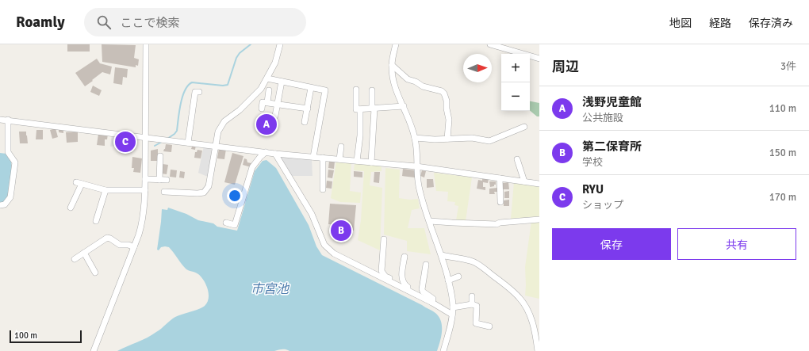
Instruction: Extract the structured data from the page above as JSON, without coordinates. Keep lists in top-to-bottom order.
{
  "water": ["市宮池"],
  "scale_bar": "100 m",
  "north": "right",
  "page": {
    "header": "Roamly",
    "search": "ここで検索",
    "nav": ["地図", "経路", "保存済み"],
    "heading": ["周辺", "3件"],
    "map_buttons": ["+", "−"],
    "list": [
      {
        "mark": "A",
        "name": "浅野児童館",
        "note": "公共施設",
        "value": "110 m"
      },
      {
        "mark": "B",
        "name": "第二保育所",
        "note": "学校",
        "value": "150 m"
      },
      {
        "mark": "C",
        "name": "RYU",
        "note": "ショップ",
        "value": "170 m"
      }
    ],
    "pins": ["A", "C", "B"],
    "buttons": ["保存", "共有"],
    "scale": "100 m"
  }
}
